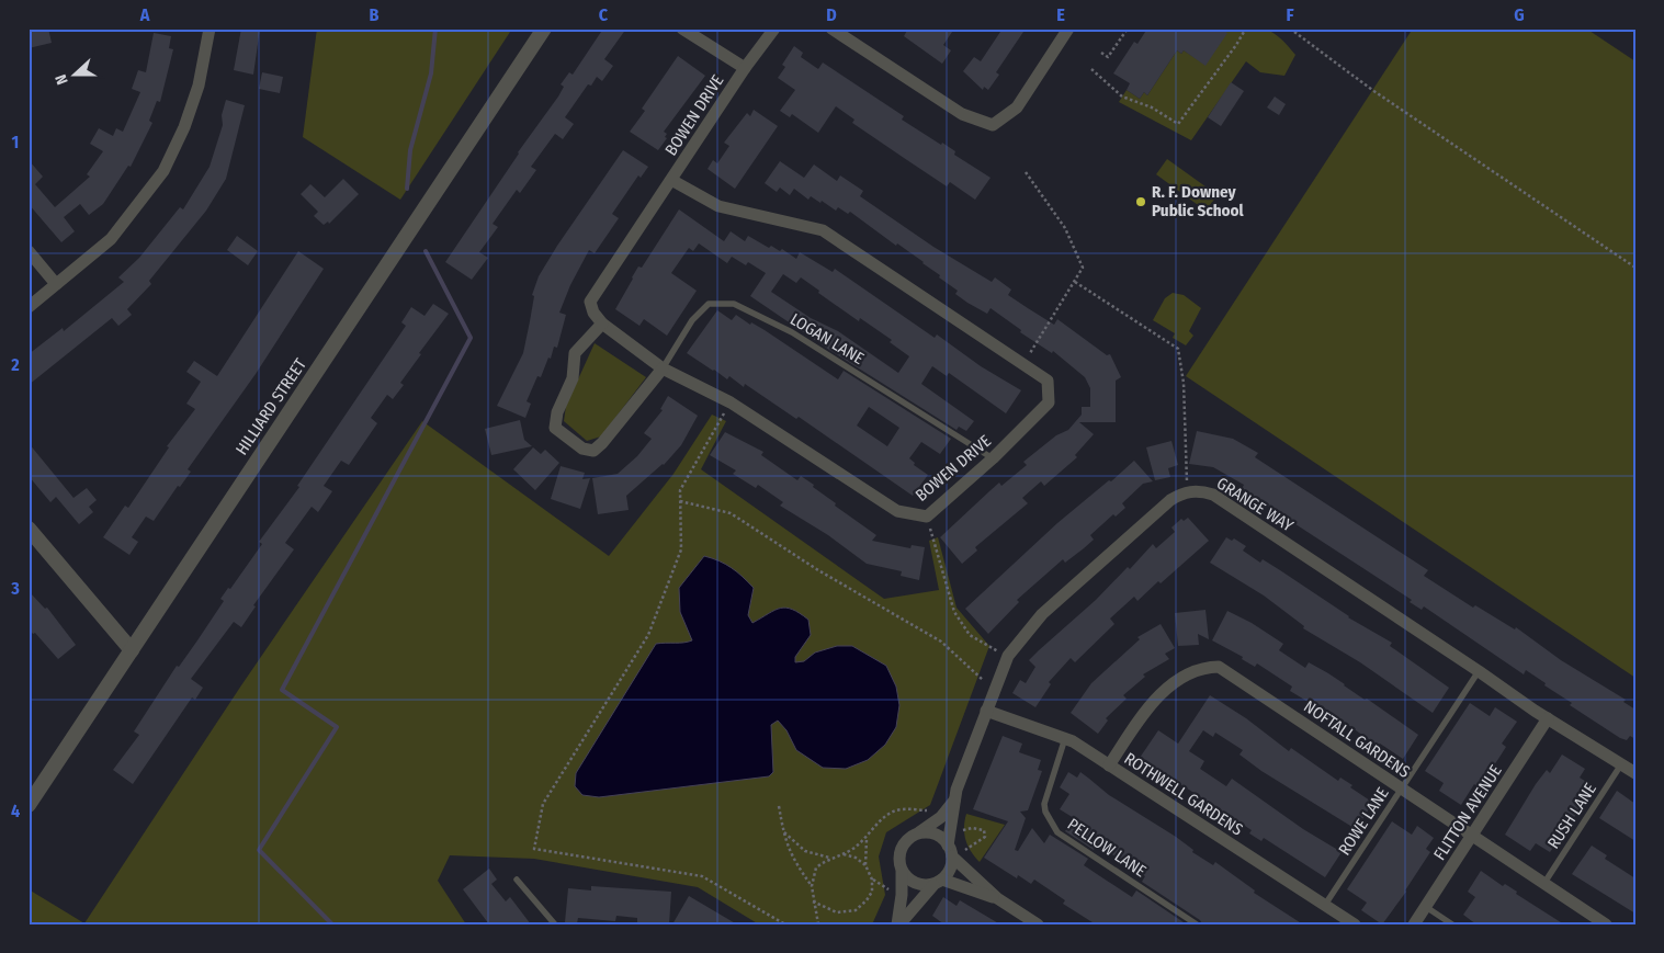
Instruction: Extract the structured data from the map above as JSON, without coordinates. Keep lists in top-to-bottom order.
{
  "streets": {
    "street": [
      "BOWEN DRIVE",
      "HILLIARD STREET",
      "GRANGE WAY",
      "NOFTALL GARDENS",
      "ROTHWELL GARDENS",
      "FLITTON AVENUE"
    ],
    "lane": [
      "LOGAN LANE",
      "RUSH LANE",
      "ROWE LANE",
      "PELLOW LANE"
    ]
  },
  "crossings": [
    ["BOWEN DRIVE", "LOGAN LANE"],
    ["GRANGE WAY", "FLITTON AVENUE"],
    ["GRANGE WAY", "RUSH LANE"],
    ["GRANGE WAY", "ROWE LANE"],
    ["NOFTALL GARDENS", "ROTHWELL GARDENS"],
    ["NOFTALL GARDENS", "FLITTON AVENUE"],
    ["NOFTALL GARDENS", "RUSH LANE"],
    ["NOFTALL GARDENS", "ROWE LANE"],
    ["ROTHWELL GARDENS", "ROWE LANE"],
    ["ROTHWELL GARDENS", "PELLOW LANE"]
  ],
  "places": ["R. F. Downey Public School"],
  "north": "left",
  "grid": {
    "columns": [
      "A",
      "B",
      "C",
      "D",
      "E",
      "F",
      "G"
    ],
    "rows": [
      "1",
      "2",
      "3",
      "4"
    ]
  }
}
